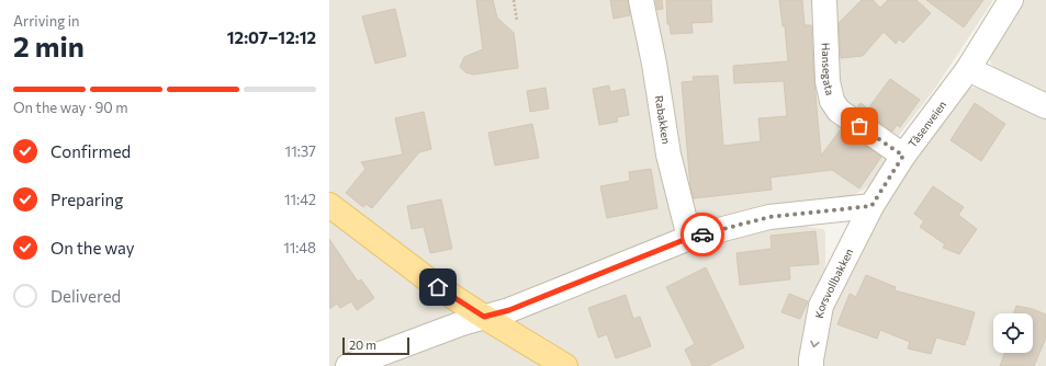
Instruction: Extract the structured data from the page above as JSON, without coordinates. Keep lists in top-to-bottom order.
{
  "streets": {
    "street": [
      "Hansegata",
      "Rabakken",
      "Tåsenveien",
      "Korsvollbakken"
    ]
  },
  "crossings": [
    ["Hansegata", "Tåsenveien"],
    ["Tåsenveien", "Korsvollbakken"]
  ],
  "one_way": ["Korsvollbakken"],
  "scale_bar": "20 m",
  "page": {
    "heading": ["2 min", "Arriving in", "12:07–12:12"],
    "bar": "On the way · 90 m",
    "list": [
      ["Confirmed", "11:37"],
      ["Preparing", "11:42"],
      ["On the way", "11:48"],
      "Delivered"
    ],
    "scale": "20 m"
  }
}
